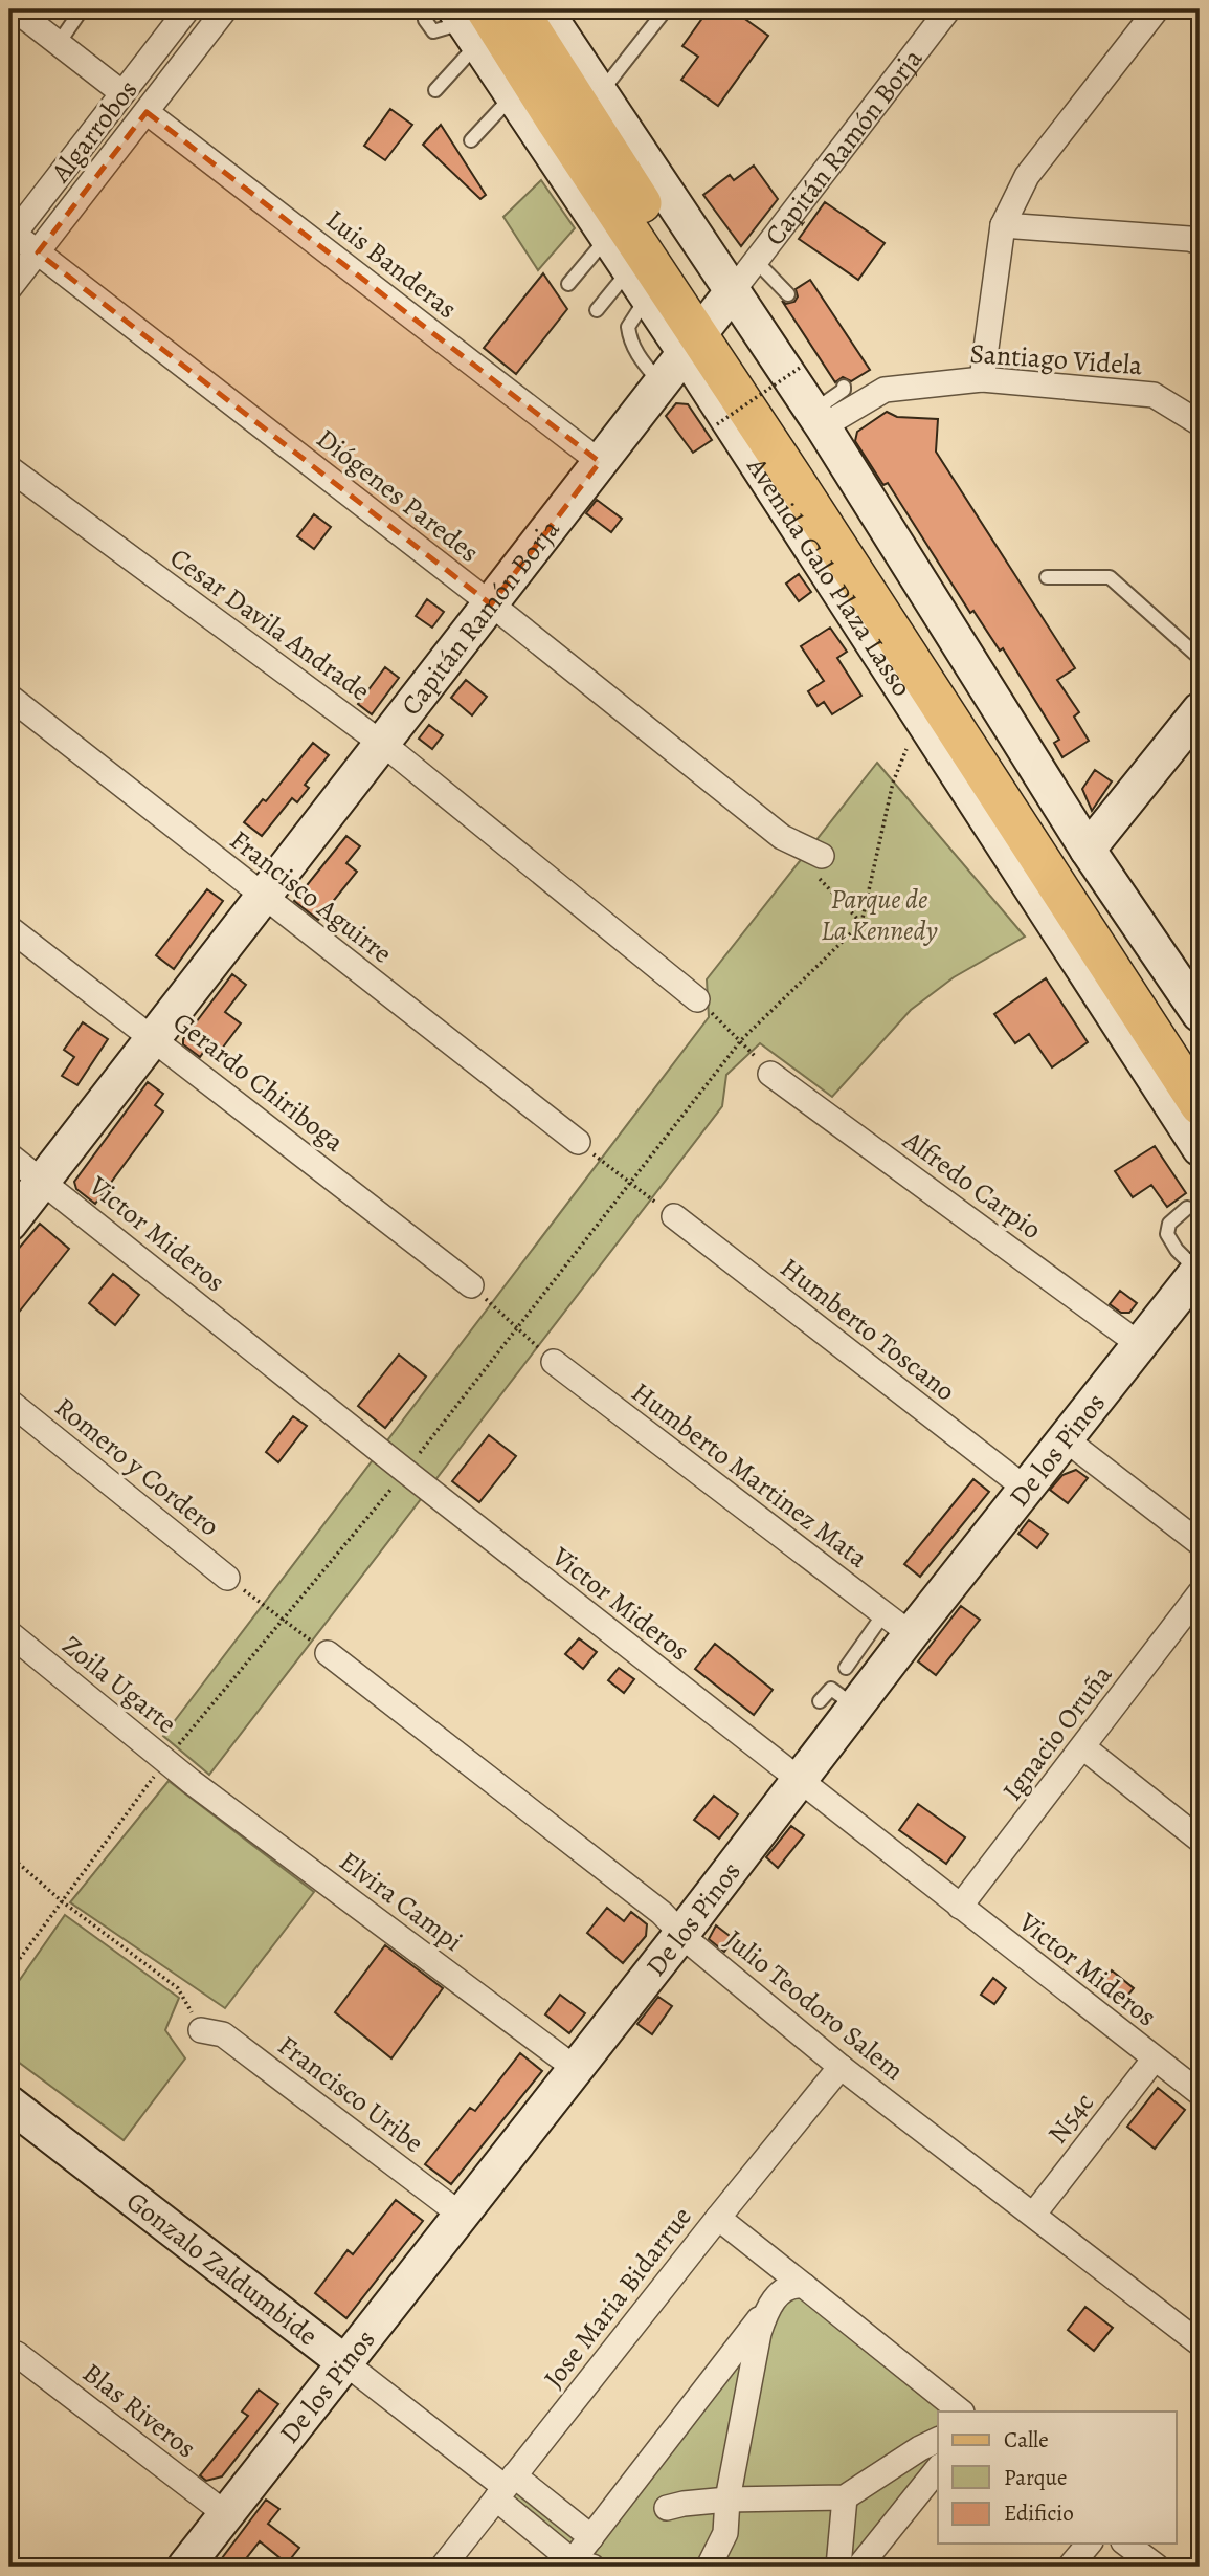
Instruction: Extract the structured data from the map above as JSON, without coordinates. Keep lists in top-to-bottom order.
{
  "streets": {
    "main road": ["Avenida Galo Plaza Lasso"],
    "street": [
      "Algarrobos",
      "Capitán Ramón Borja",
      "Luis Banderas",
      "Santiago Videla",
      "Diógenes Paredes",
      "Cesar Davila Andrade",
      "Francisco Aguirre",
      "Gerardo Chiriboga",
      "Alfredo Carpio",
      "Victor Mideros",
      "Humberto Toscano",
      "De los Pinos",
      "Romero y Cordero",
      "Humberto Martinez Mata",
      "Zoila Ugarte",
      "Ignacio Oruña",
      "Elvira Campi",
      "Julio Teodoro Salem",
      "Francisco Uribe",
      "N54c",
      "Gonzalo Zaldumbide",
      "Jose Maria Bidarrue",
      "Blas Riveros"
    ]
  },
  "crossings": [
    ["Algarrobos", "Luis Banderas"],
    ["Algarrobos", "Diógenes Paredes"],
    ["Capitán Ramón Borja", "Luis Banderas"],
    ["Capitán Ramón Borja", "Diógenes Paredes"],
    ["Capitán Ramón Borja", "Avenida Galo Plaza Lasso"],
    ["Capitán Ramón Borja", "Cesar Davila Andrade"],
    ["Capitán Ramón Borja", "Francisco Aguirre"],
    ["Capitán Ramón Borja", "Gerardo Chiriboga"],
    ["Capitán Ramón Borja", "Victor Mideros"],
    ["Santiago Videla", "Avenida Galo Plaza Lasso"],
    ["Alfredo Carpio", "De los Pinos"],
    ["Victor Mideros", "De los Pinos"],
    ["Victor Mideros", "Ignacio Oruña"],
    ["Victor Mideros", "N54c"],
    ["Humberto Toscano", "De los Pinos"],
    ["De los Pinos", "Humberto Martinez Mata"],
    ["De los Pinos", "Elvira Campi"],
    ["De los Pinos", "Julio Teodoro Salem"],
    ["De los Pinos", "Francisco Uribe"],
    ["De los Pinos", "Gonzalo Zaldumbide"],
    ["De los Pinos", "Blas Riveros"],
    ["Zoila Ugarte", "Elvira Campi"],
    ["Julio Teodoro Salem", "N54c"],
    ["Julio Teodoro Salem", "Jose Maria Bidarrue"],
    ["Gonzalo Zaldumbide", "Jose Maria Bidarrue"]
  ],
  "parks": ["Parque de La Kennedy"],
  "legend": ["Calle", "Parque", "Edificio"]
}
